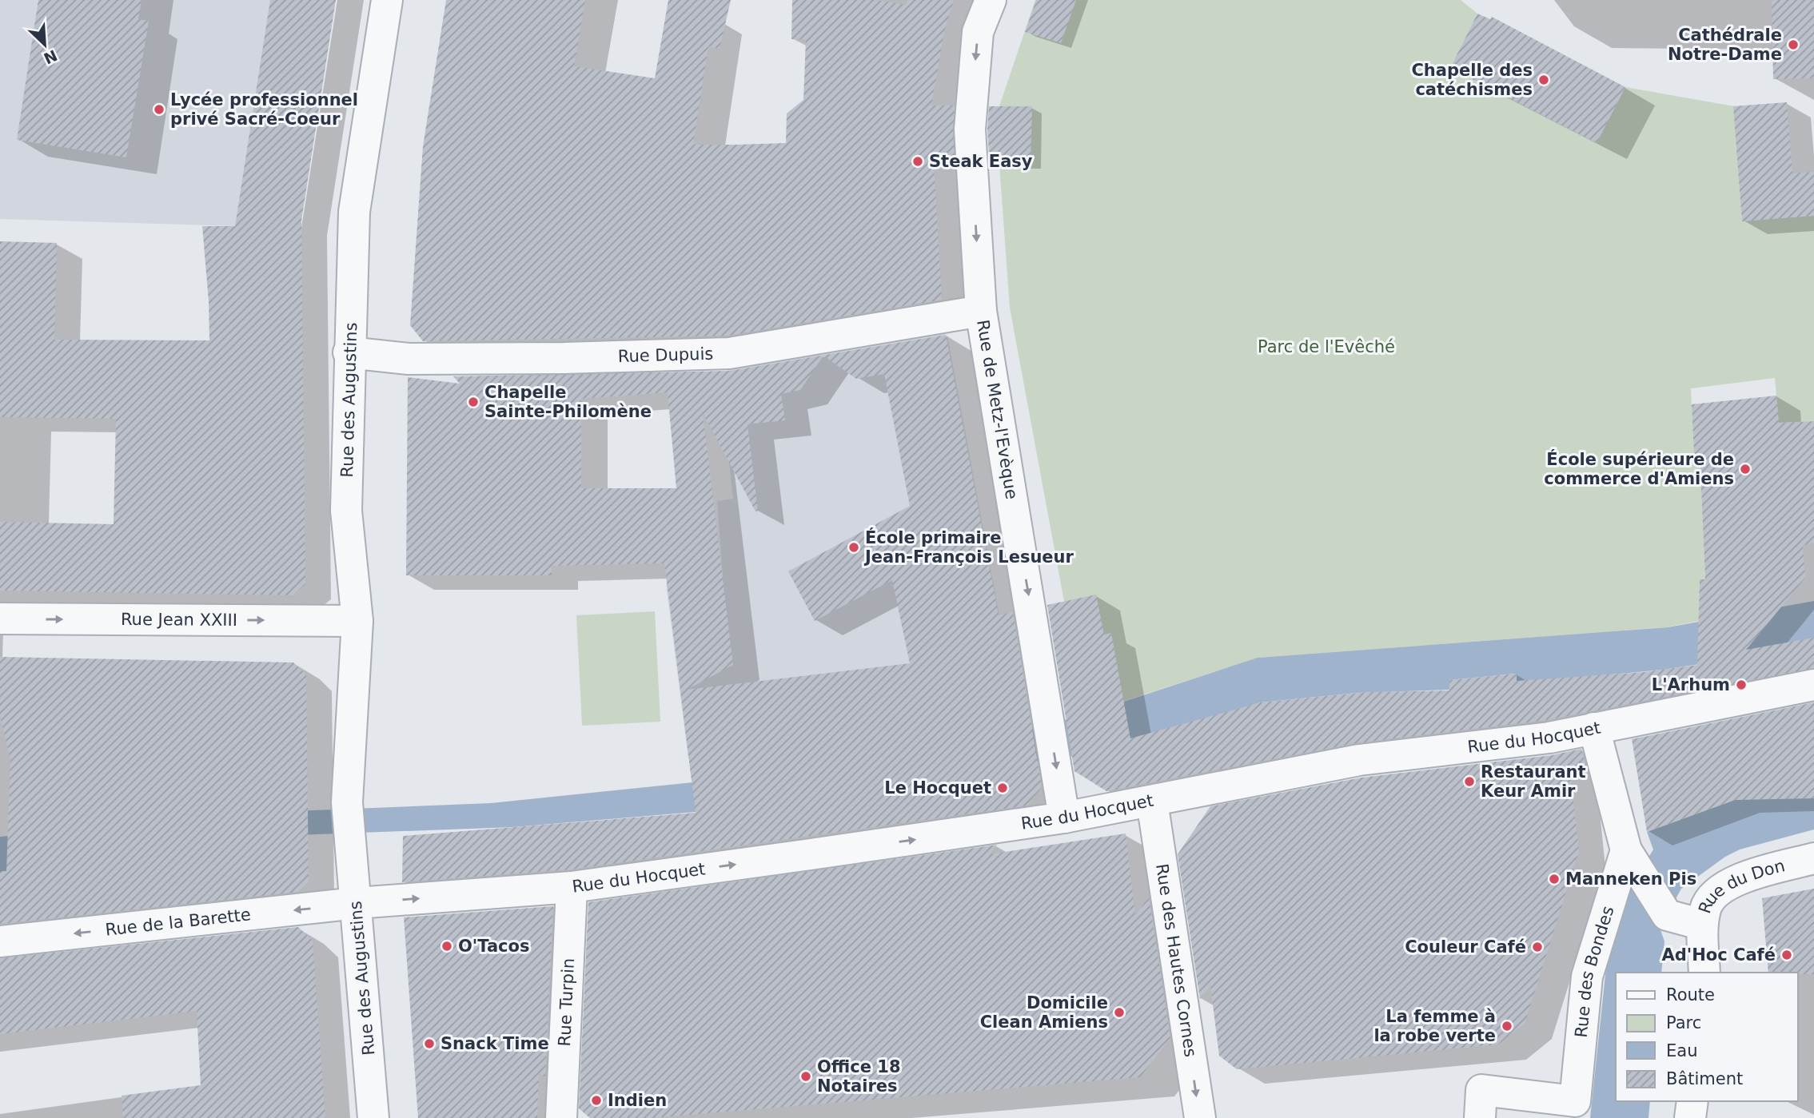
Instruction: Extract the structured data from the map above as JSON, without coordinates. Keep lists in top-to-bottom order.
{
  "streets": {
    "street": [
      "Rue Dupuis",
      "Rue des Augustins",
      "Rue de Metz-l'Evèque",
      "Rue Jean XXIII",
      "Rue du Hocquet",
      "Rue du Don",
      "Rue de la Barette",
      "Rue des Hautes Cornes",
      "Rue des Bondes",
      "Rue Turpin"
    ]
  },
  "crossings": [
    ["Rue Dupuis", "Rue des Augustins"],
    ["Rue Dupuis", "Rue de Metz-l'Evèque"],
    ["Rue des Augustins", "Rue Jean XXIII"],
    ["Rue des Augustins", "Rue du Hocquet"],
    ["Rue des Augustins", "Rue de la Barette"],
    ["Rue de Metz-l'Evèque", "Rue du Hocquet"],
    ["Rue du Hocquet", "Rue de la Barette"],
    ["Rue du Hocquet", "Rue des Hautes Cornes"],
    ["Rue du Hocquet", "Rue Turpin"]
  ],
  "one_way": [
    "Rue de Metz-l'Evèque",
    "Rue Jean XXIII",
    "Rue du Hocquet",
    "Rue de la Barette",
    "Rue des Hautes Cornes"
  ],
  "parks": ["Parc de l'Evêché"],
  "places": [
    "Cathédrale Notre-Dame",
    "Chapelle des catéchismes",
    "Lycée professionnel privé Sacré-Coeur",
    "Steak Easy",
    "Chapelle Sainte-Philomène",
    "École supérieure de commerce d'Amiens",
    "École primaire Jean-François Lesueur",
    "L'Arhum",
    "Restaurant Keur Amir",
    "Le Hocquet",
    "Manneken Pis",
    "O'Tacos",
    "Couleur Café",
    "Ad'Hoc Café",
    "Domicile Clean Amiens",
    "La femme à la robe verte",
    "Snack Time",
    "Office 18 Notaires",
    "Indien"
  ],
  "legend": [
    "Route",
    "Parc",
    "Eau",
    "Bâtiment"
  ],
  "north": "bottom right"
}
